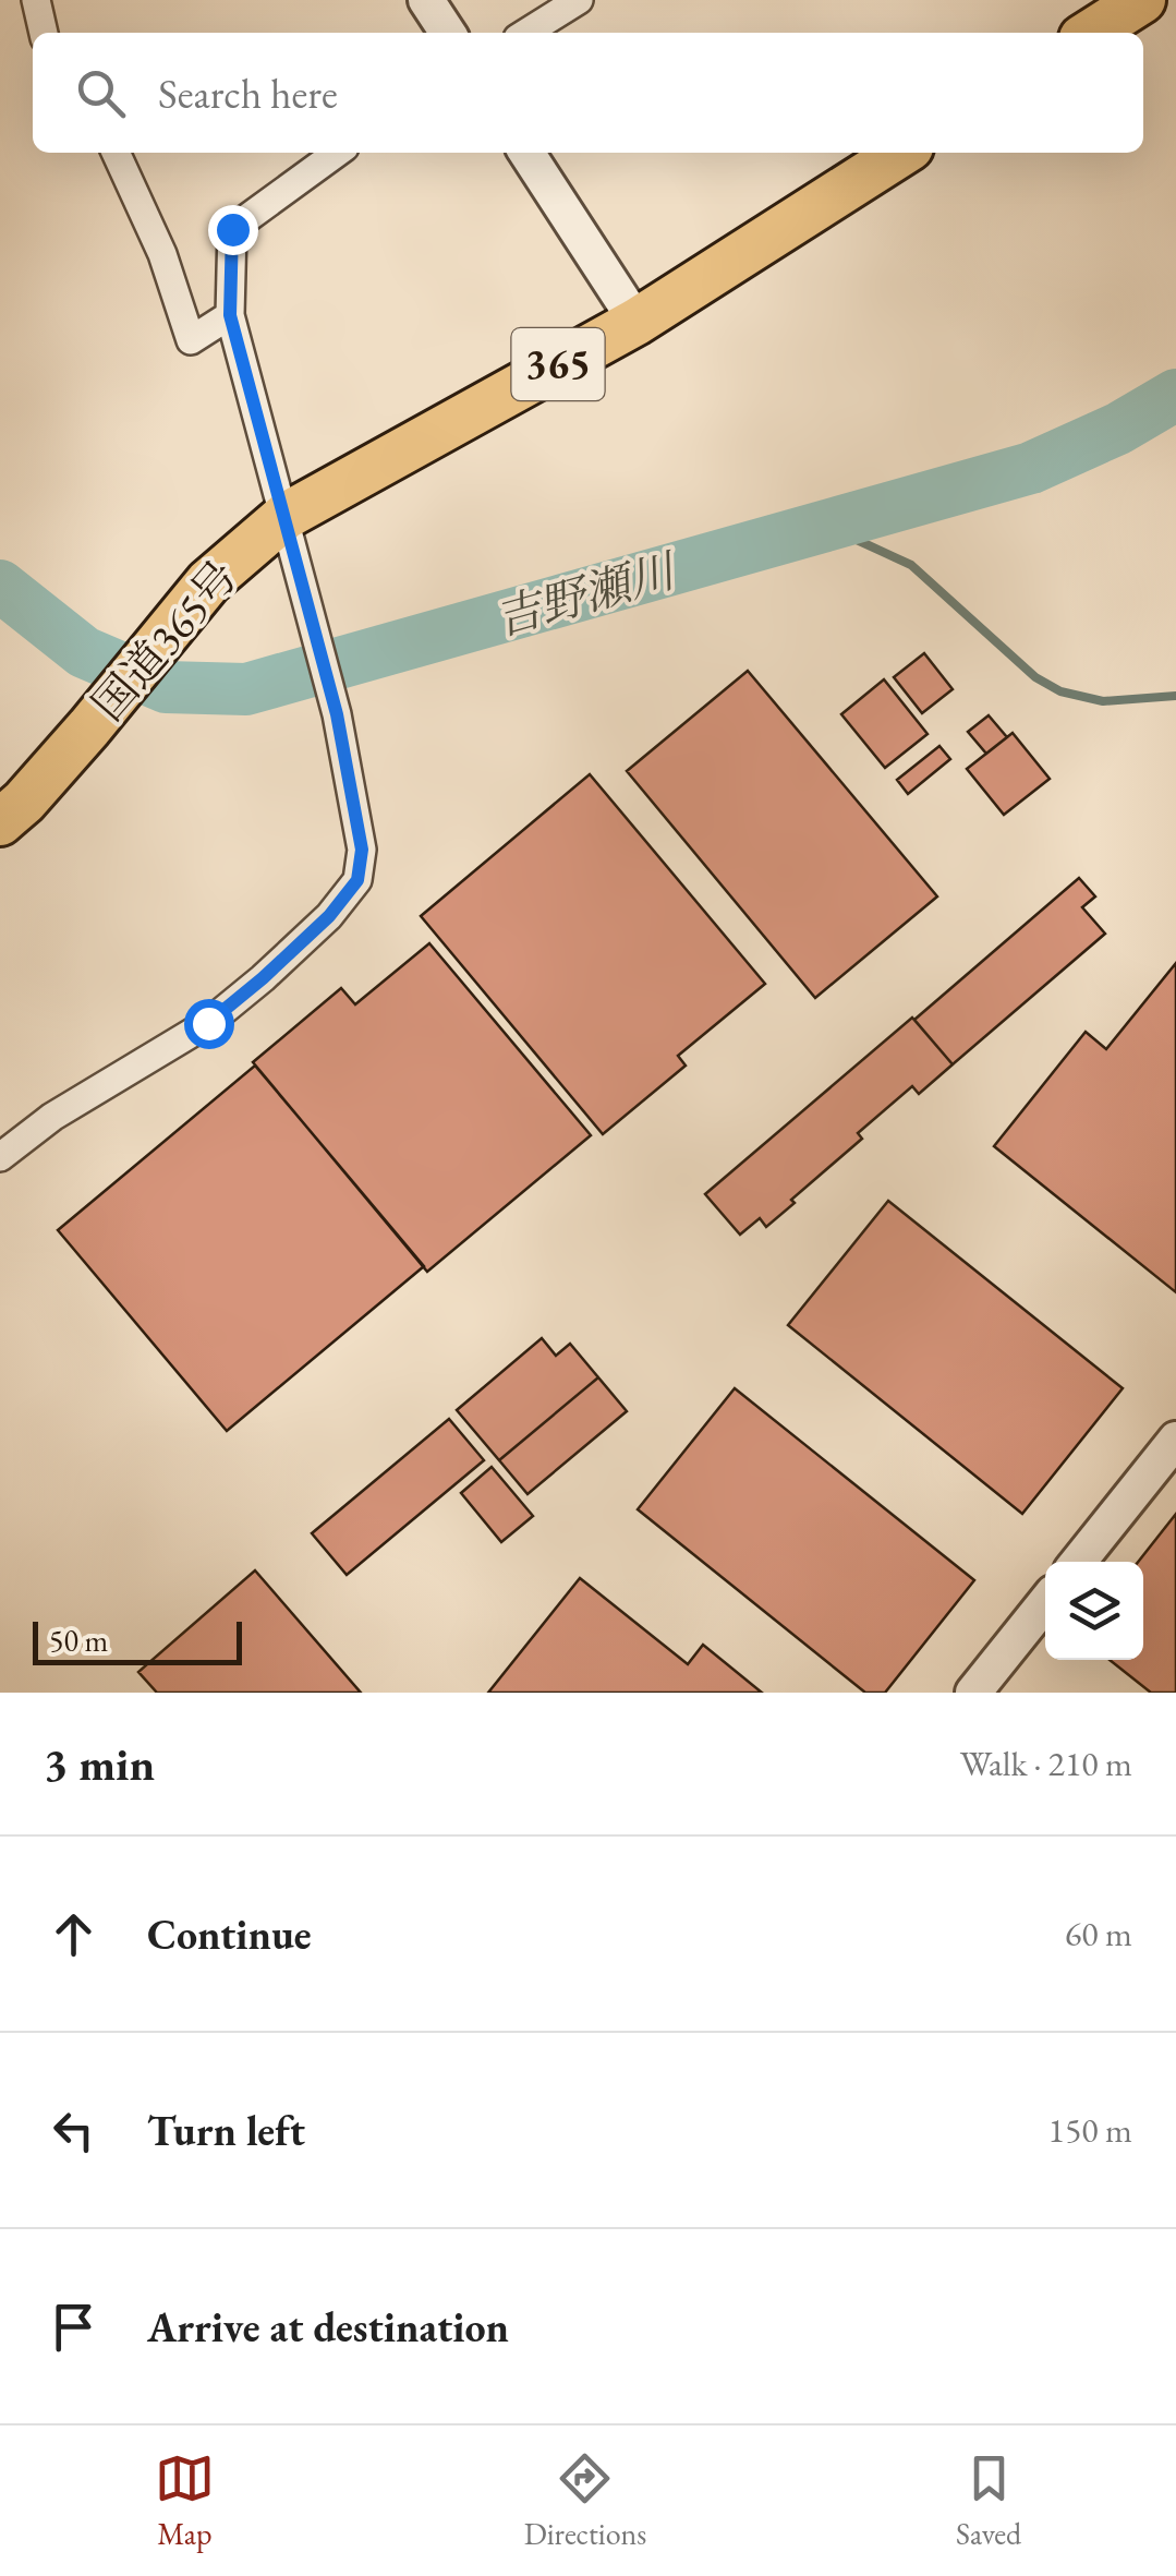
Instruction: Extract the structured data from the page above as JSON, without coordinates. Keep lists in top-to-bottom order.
{
  "streets": {
    "highway": ["365", "国道365号"]
  },
  "water": ["吉野瀬川"],
  "scale_bar": "50 m",
  "page": {
    "search": "Search here",
    "scale": "50 m",
    "heading": ["3 min", "Walk · 210 m"],
    "list": [
      ["Continue", "60 m"],
      ["Turn left", "150 m"],
      "Arrive at destination"
    ],
    "nav": ["Map", "Directions", "Saved"]
  }
}
